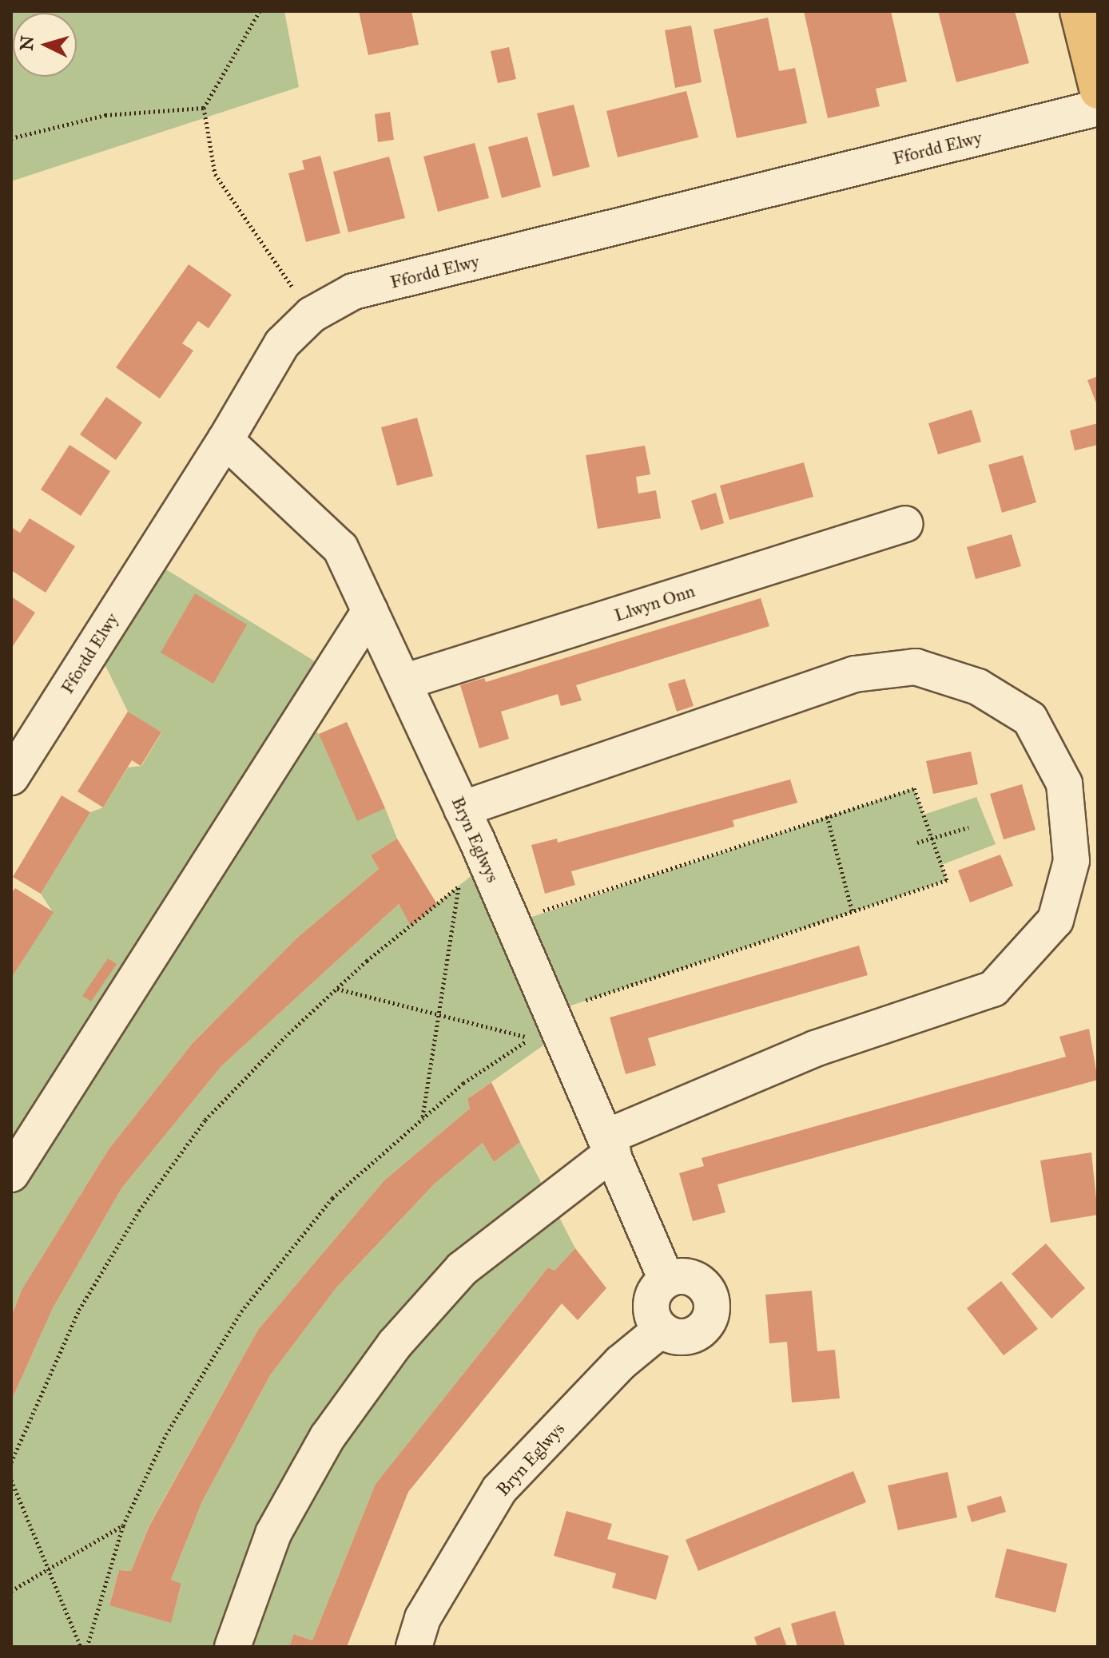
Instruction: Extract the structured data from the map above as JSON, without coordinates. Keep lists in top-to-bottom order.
{
  "streets": {
    "street": ["Ffordd Elwy", "Llwyn Onn", "Bryn Eglwys"]
  },
  "crossings": [
    ["Ffordd Elwy", "Bryn Eglwys"],
    ["Llwyn Onn", "Bryn Eglwys"]
  ],
  "north": "left"
}
